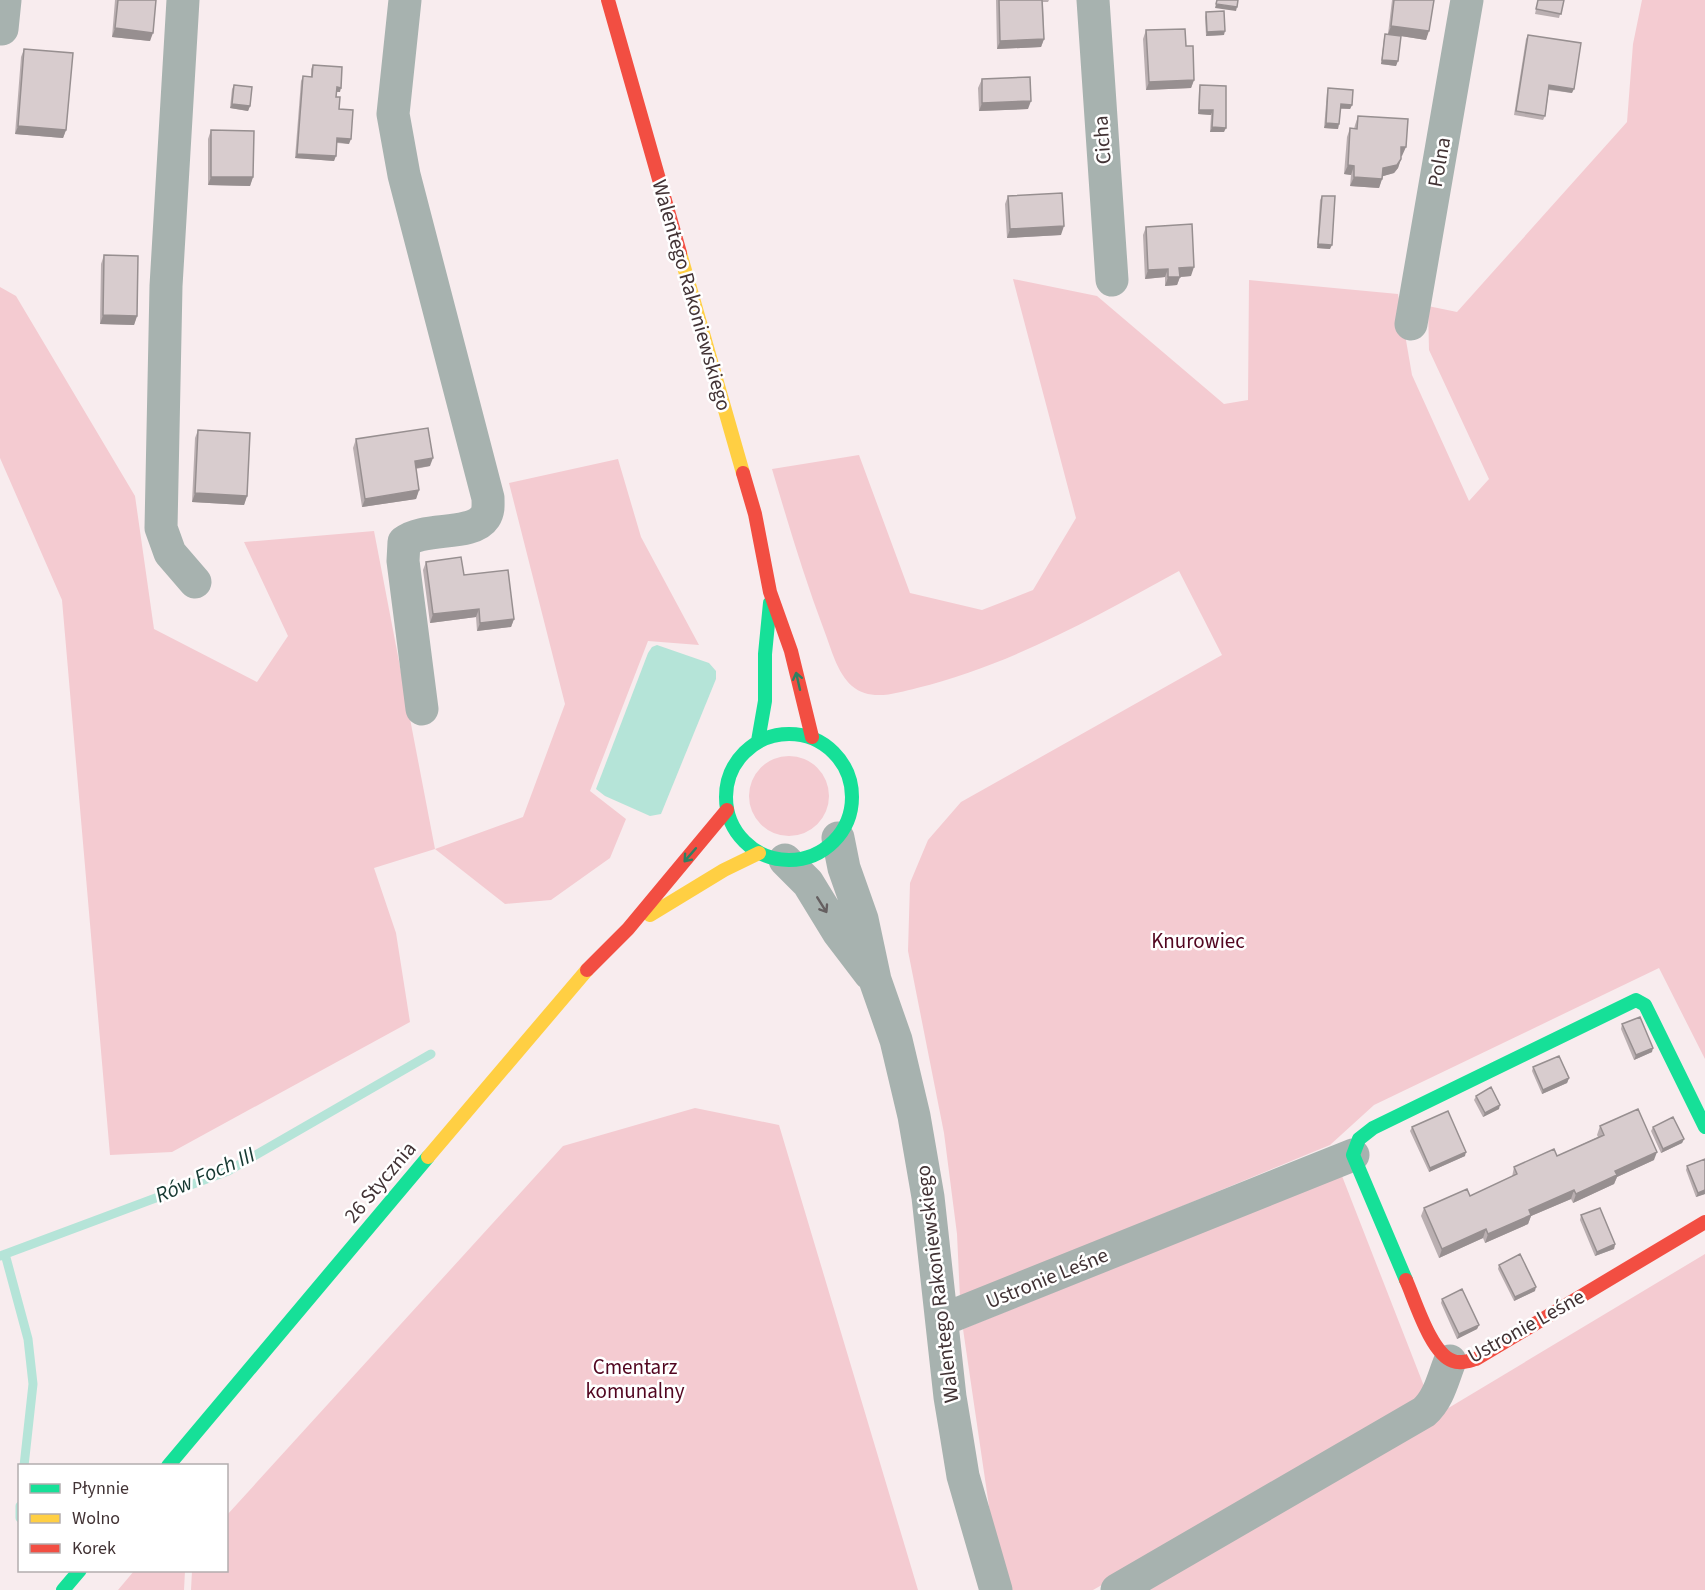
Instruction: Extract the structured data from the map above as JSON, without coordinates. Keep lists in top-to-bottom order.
{
  "streets": {
    "street": [
      "Cicha",
      "Polna",
      "Walentego Rakoniewskiego",
      "26 Stycznia",
      "Ustronie Leśne"
    ]
  },
  "crossings": [
    ["Walentego Rakoniewskiego", "26 Stycznia"],
    ["Walentego Rakoniewskiego", "Ustronie Leśne"]
  ],
  "water": ["Rów Foch III"],
  "parks": ["Knurowiec", "Cmentarz komunalny"],
  "legend": ["Płynnie", "Wolno", "Korek"]
}
